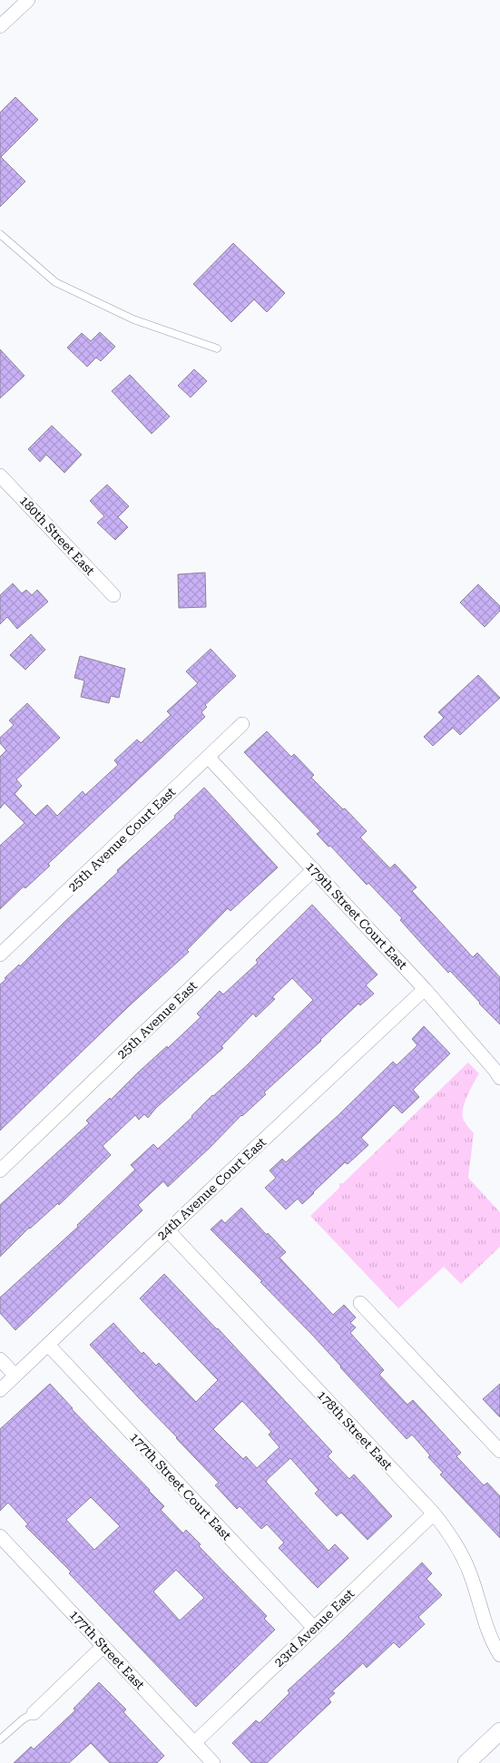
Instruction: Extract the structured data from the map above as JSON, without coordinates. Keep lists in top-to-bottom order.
{
  "streets": {
    "street": [
      "180th Street East",
      "25th Avenue Court East",
      "179th Street Court East",
      "25th Avenue East",
      "24th Avenue Court East",
      "178th Street East",
      "177th Street Court East",
      "23rd Avenue East",
      "177th Street East"
    ]
  },
  "crossings": [
    ["25th Avenue Court East", "179th Street Court East"],
    ["179th Street Court East", "25th Avenue East"],
    ["179th Street Court East", "24th Avenue Court East"],
    ["24th Avenue Court East", "178th Street East"],
    ["24th Avenue Court East", "177th Street Court East"],
    ["178th Street East", "23rd Avenue East"],
    ["177th Street Court East", "23rd Avenue East"],
    ["23rd Avenue East", "177th Street East"]
  ]
}
